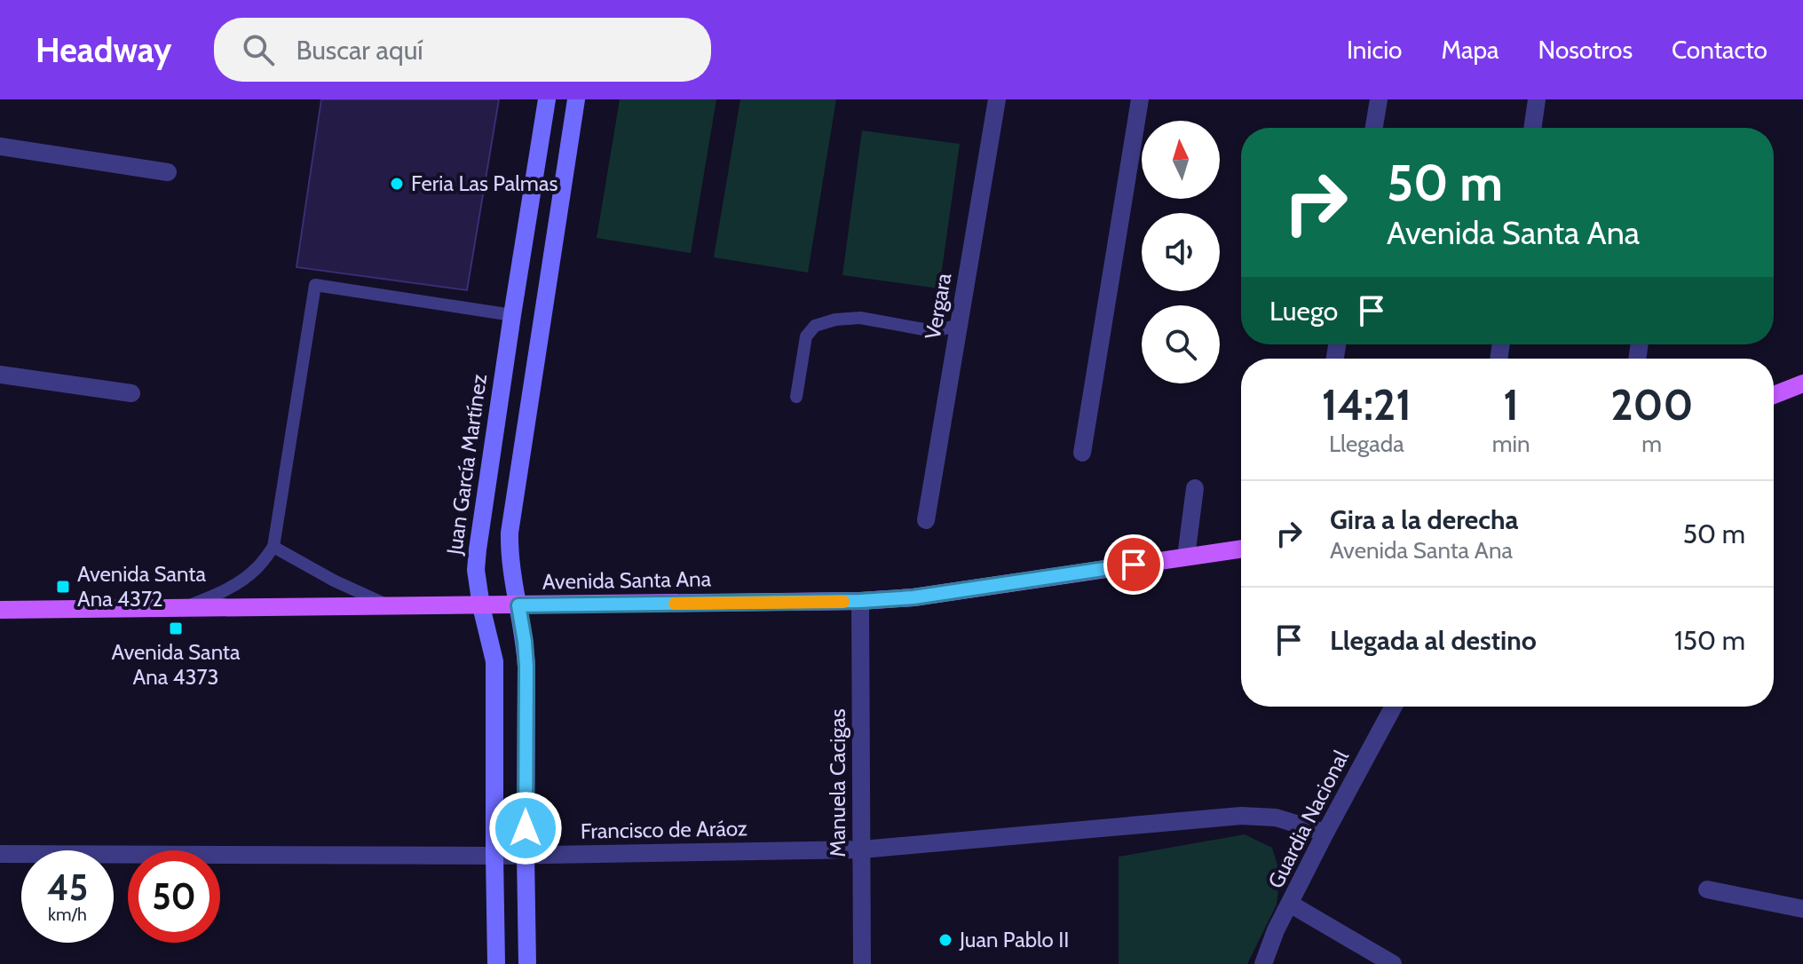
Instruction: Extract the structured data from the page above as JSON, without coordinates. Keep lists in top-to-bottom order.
{
  "streets": {
    "main road": ["Juan García Martínez", "Avenida Santa Ana"],
    "street": [
      "Vergara",
      "Manuela Cacigas",
      "Guardia Nacional",
      "Francisco de Aráoz"
    ]
  },
  "crossings": [
    ["Juan García Martínez", "Avenida Santa Ana"],
    ["Juan García Martínez", "Francisco de Aráoz"],
    ["Avenida Santa Ana", "Manuela Cacigas"],
    ["Manuela Cacigas", "Francisco de Aráoz"],
    ["Guardia Nacional", "Francisco de Aráoz"]
  ],
  "places": {
    "other": ["Feria Las Palmas", "Juan Pablo II"],
    "transit": ["Avenida Santa Ana 4372", "Avenida Santa Ana 4373"]
  },
  "north": "top",
  "page": {
    "header": "Headway",
    "search": "Buscar aquí",
    "nav": [
      "Inicio",
      "Mapa",
      "Nosotros",
      "Contacto"
    ],
    "turn": ["50 m", "Avenida Santa Ana"],
    "then": "Luego",
    "eta": [
      "14:21",
      "Llegada",
      "1",
      "min",
      "200",
      "m"
    ],
    "list": [
      {
        "name": "Gira a la derecha",
        "note": "Avenida Santa Ana",
        "value": "50 m"
      },
      {
        "name": "Llegada al destino",
        "value": "150 m"
      }
    ],
    "speed": "45 km/h",
    "limit": "50"
  }
}
